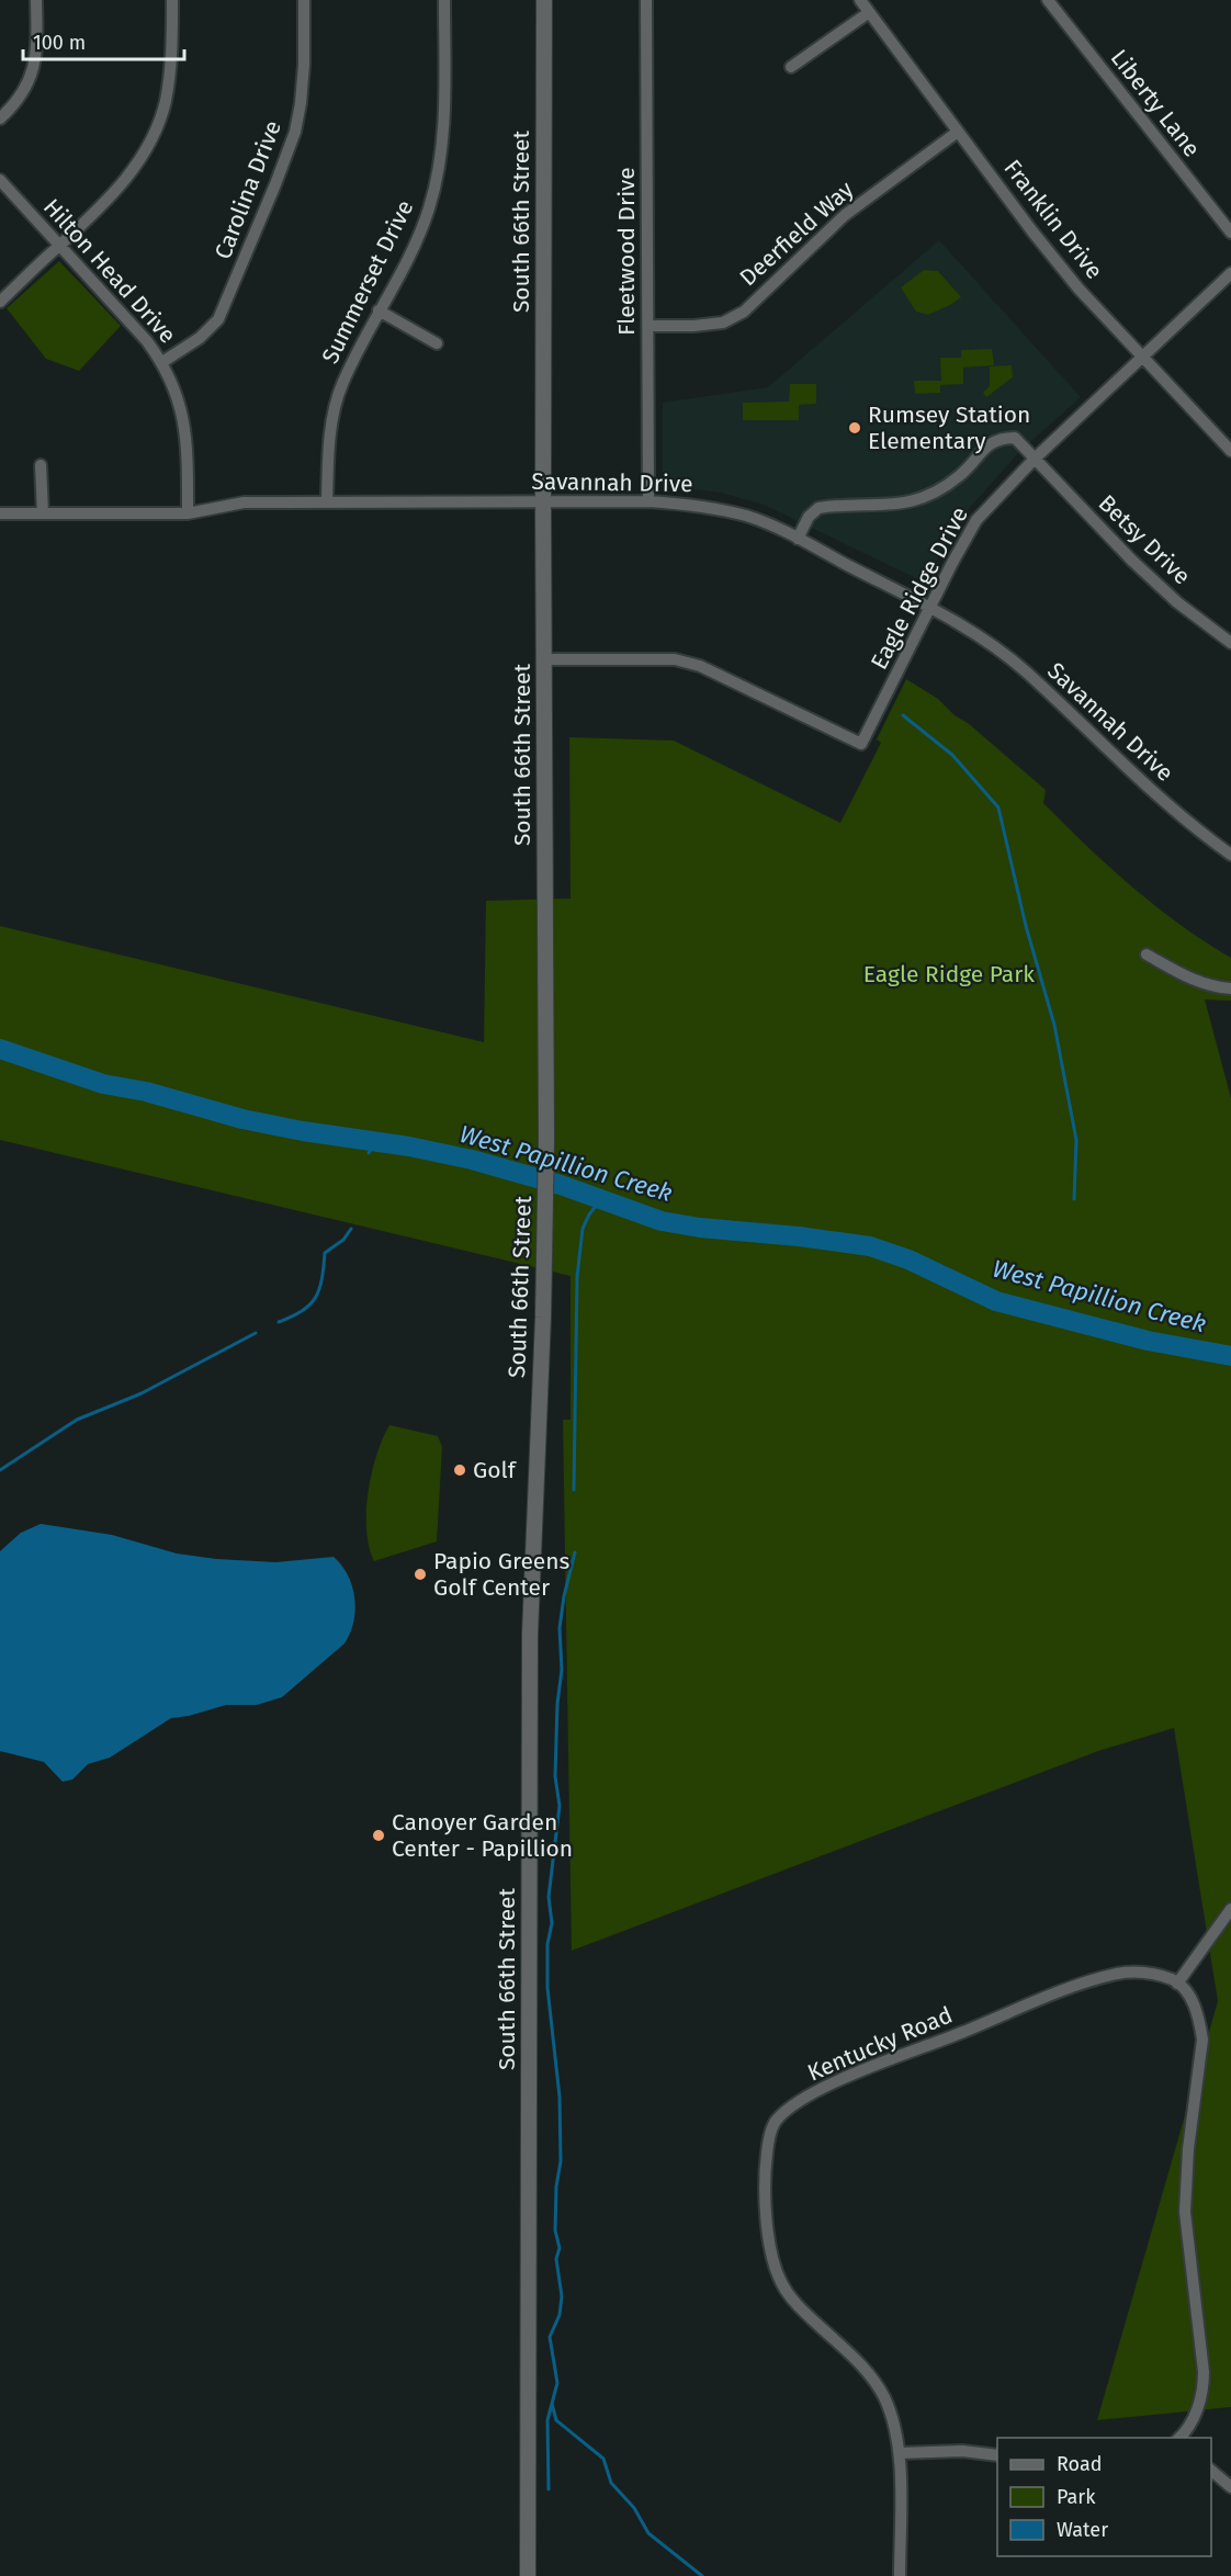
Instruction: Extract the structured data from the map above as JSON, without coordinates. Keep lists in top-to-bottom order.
{
  "streets": {
    "street": [
      "Liberty Lane",
      "Carolina Drive",
      "Franklin Drive",
      "South 66th Street",
      "Deerfield Way",
      "Fleetwood Drive",
      "Hilton Head Drive",
      "Summerset Drive",
      "Savannah Drive",
      "Betsy Drive",
      "Eagle Ridge Drive",
      "Kentucky Road"
    ]
  },
  "crossings": [
    ["Carolina Drive", "Hilton Head Drive"],
    ["Franklin Drive", "Deerfield Way"],
    ["Franklin Drive", "Eagle Ridge Drive"],
    ["South 66th Street", "Savannah Drive"],
    ["South 66th Street", "Eagle Ridge Drive"],
    ["Deerfield Way", "Fleetwood Drive"],
    ["Fleetwood Drive", "Savannah Drive"],
    ["Hilton Head Drive", "Savannah Drive"],
    ["Summerset Drive", "Savannah Drive"],
    ["Savannah Drive", "Betsy Drive"],
    ["Savannah Drive", "Eagle Ridge Drive"],
    ["Betsy Drive", "Eagle Ridge Drive"]
  ],
  "water": ["West Papillion Creek"],
  "parks": ["Eagle Ridge Park"],
  "places": [
    "Rumsey Station Elementary",
    "Golf",
    "Papio Greens Golf Center",
    "Canoyer Garden Center - Papillion"
  ],
  "legend": ["Road", "Park", "Water"],
  "scale_bar": "100 m"
}
